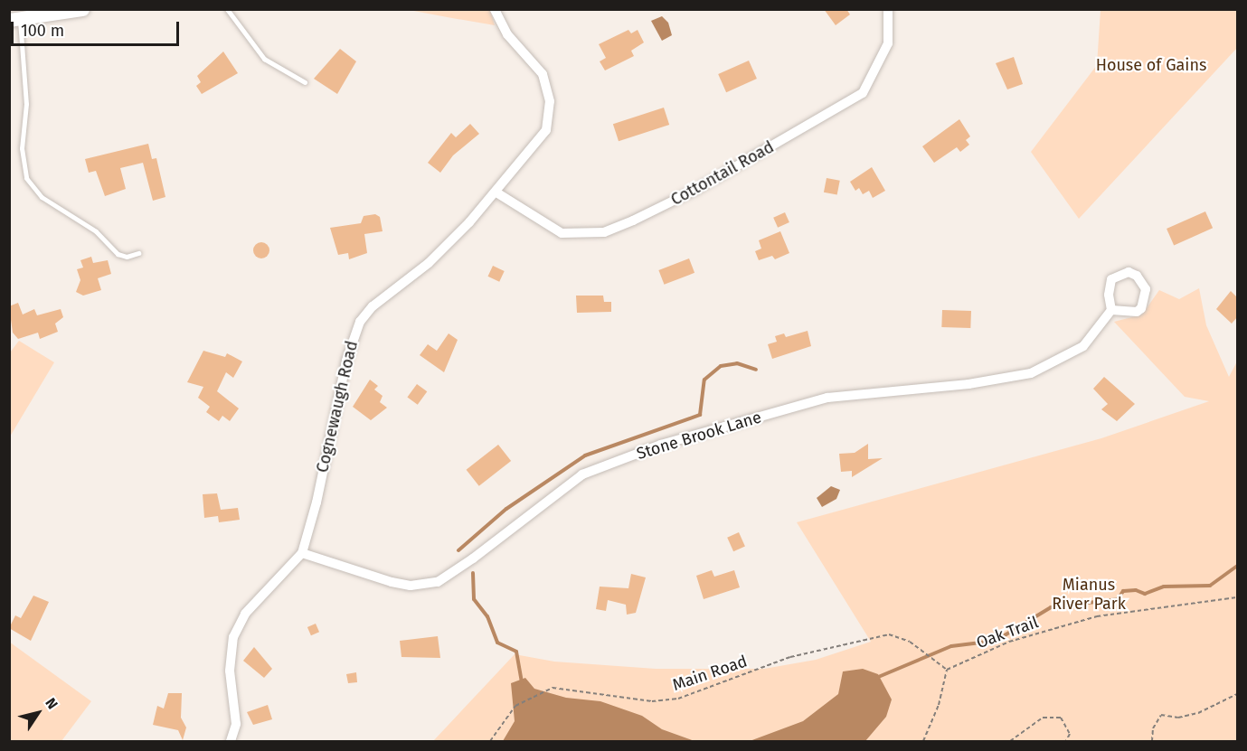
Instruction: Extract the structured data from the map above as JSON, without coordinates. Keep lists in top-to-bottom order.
{
  "streets": {
    "street": ["Cottontail Road", "Cognewaugh Road", "Stone Brook Lane"],
    "path": ["Oak Trail", "Main Road"]
  },
  "crossings": [
    ["Cottontail Road", "Cognewaugh Road"],
    ["Cognewaugh Road", "Stone Brook Lane"],
    ["Oak Trail", "Main Road"]
  ],
  "parks": ["House of Gains", "Mianus River Park"],
  "scale_bar": "100 m",
  "north": "top right"
}
